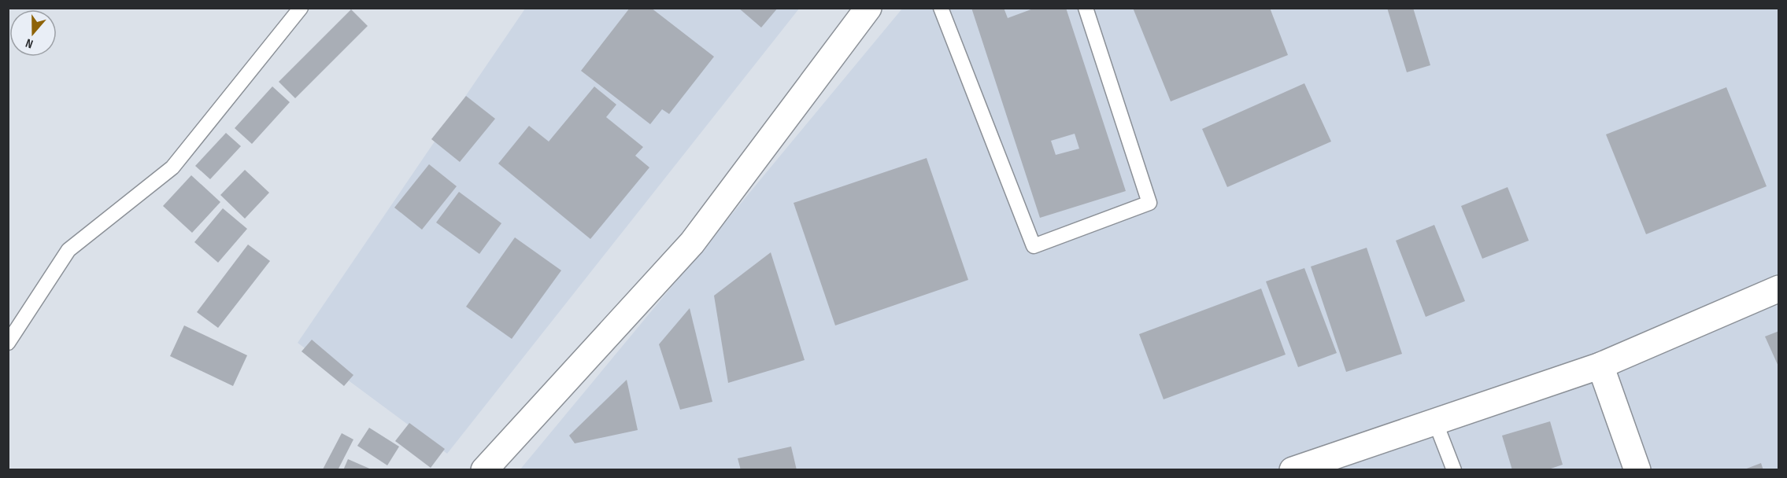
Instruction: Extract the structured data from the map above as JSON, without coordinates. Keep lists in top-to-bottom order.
{
  "north": "bottom"
}
